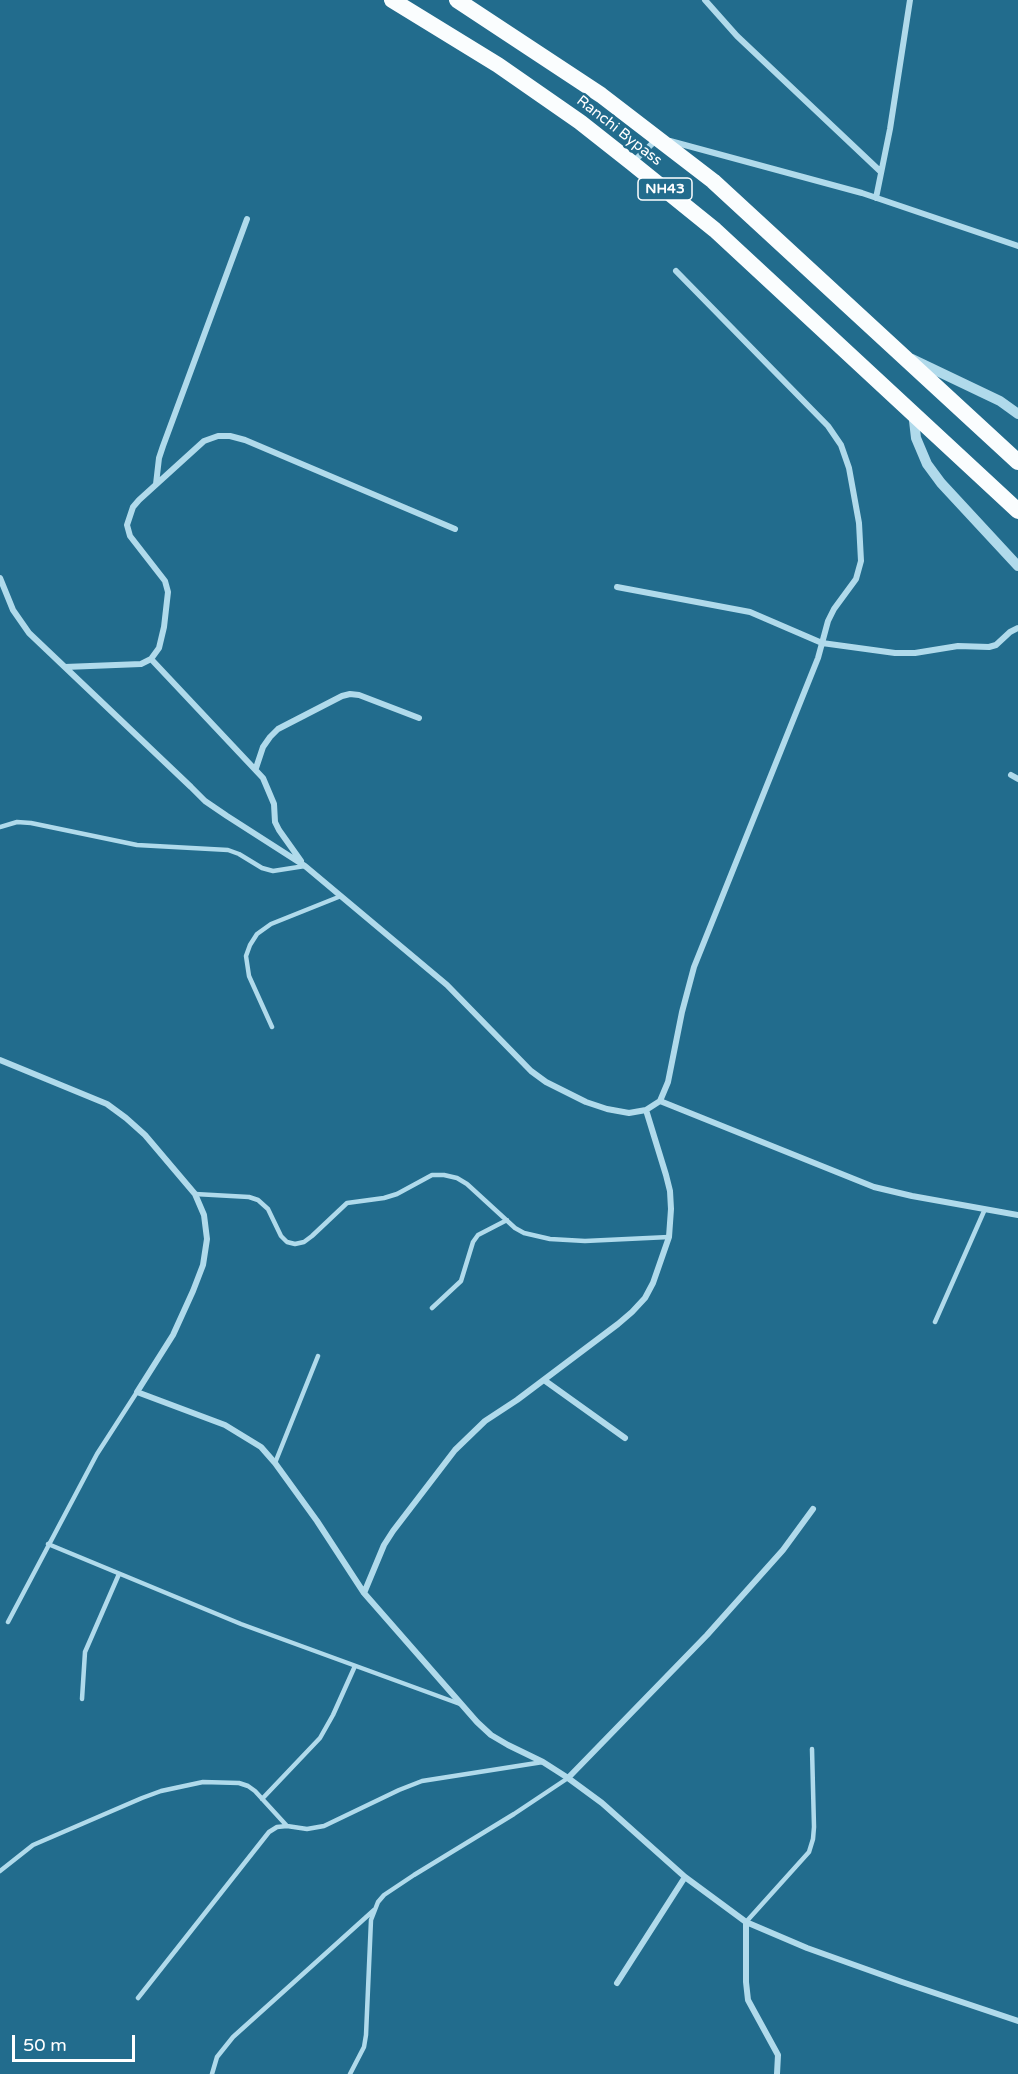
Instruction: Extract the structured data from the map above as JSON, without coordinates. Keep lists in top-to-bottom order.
{
  "streets": {
    "highway": ["Ranchi Bypass", "NH43"]
  },
  "crossings": [
    ["Ranchi Bypass", "NH43"]
  ],
  "scale_bar": "50 m"
}
